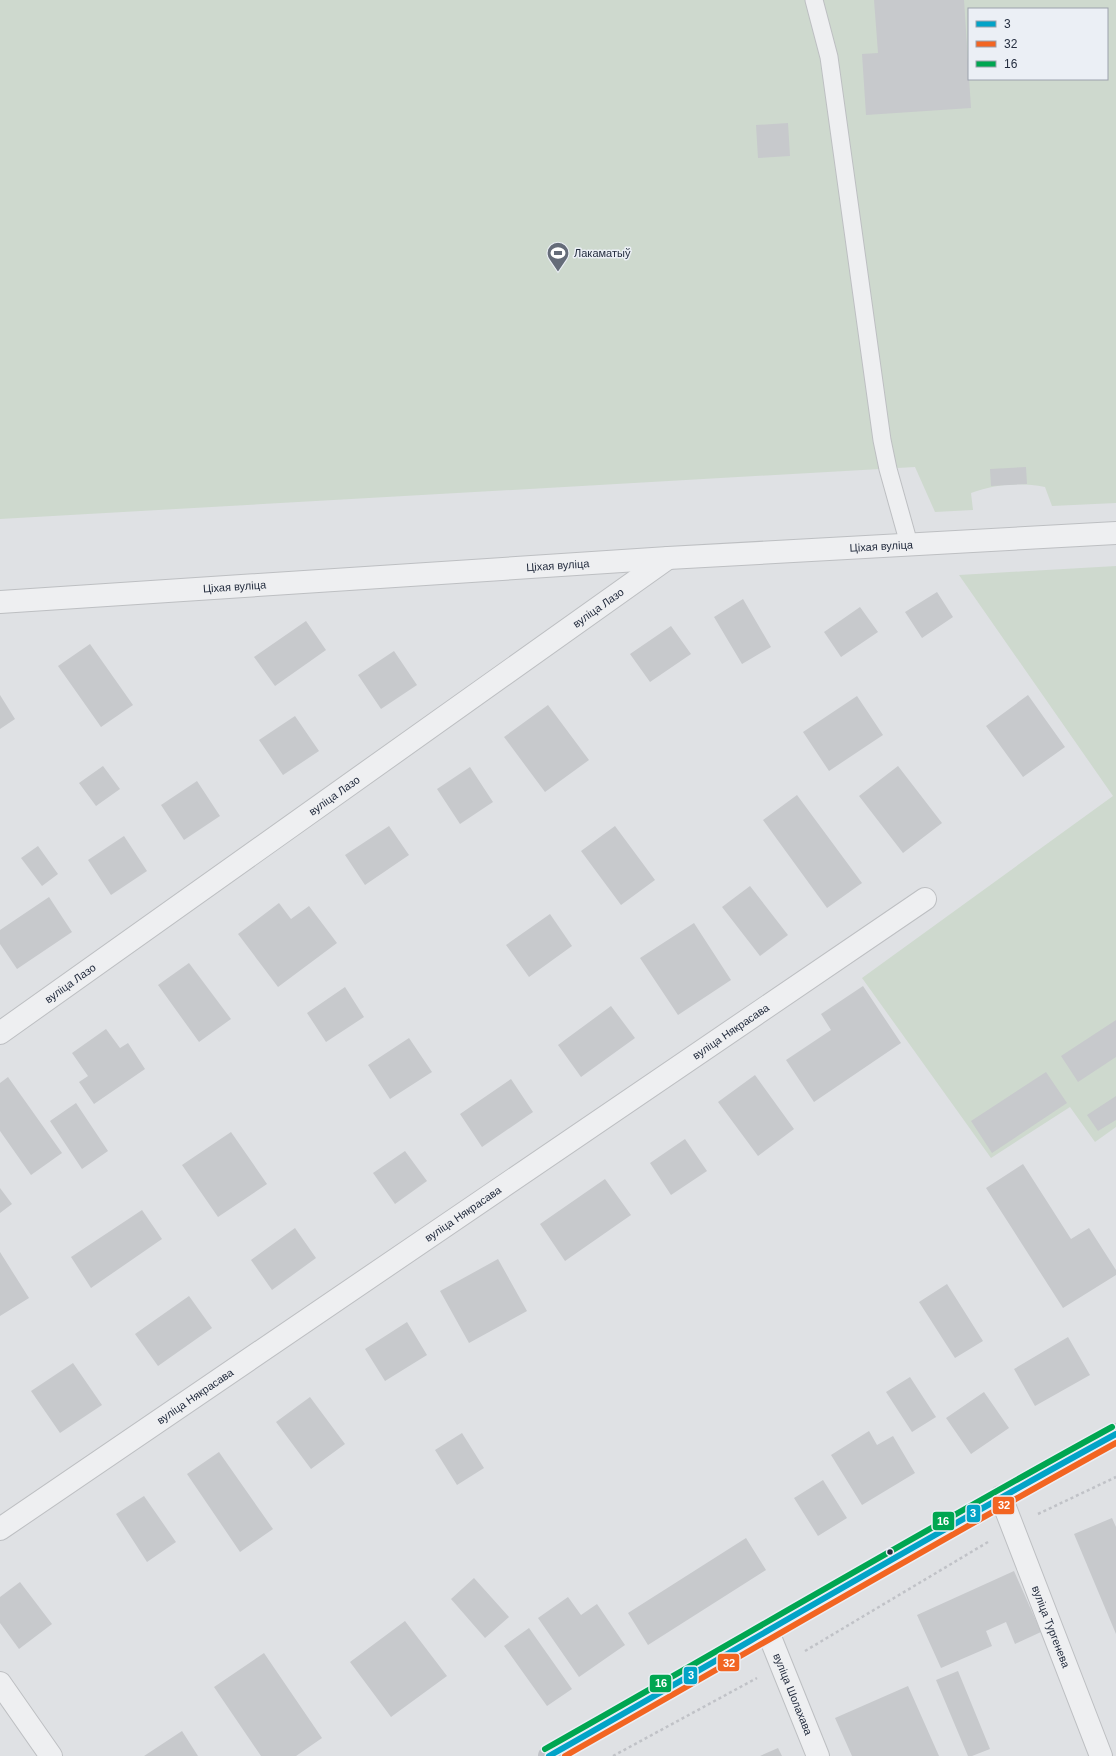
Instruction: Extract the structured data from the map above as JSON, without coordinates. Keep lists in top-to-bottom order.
{
  "streets": {
    "street": [
      "Ціхая вуліца",
      "вуліца Лазо",
      "вуліца Някрасава",
      "вуліца Тургенева",
      "вуліца Шолахава"
    ]
  },
  "crossings": [
    ["Ціхая вуліца", "вуліца Лазо"]
  ],
  "places": {
    "sports": ["Лакаматыў"]
  },
  "lines": ["transit line 16", "transit line 3", "transit line 32"],
  "legend": ["3", "32", "16"]
}
